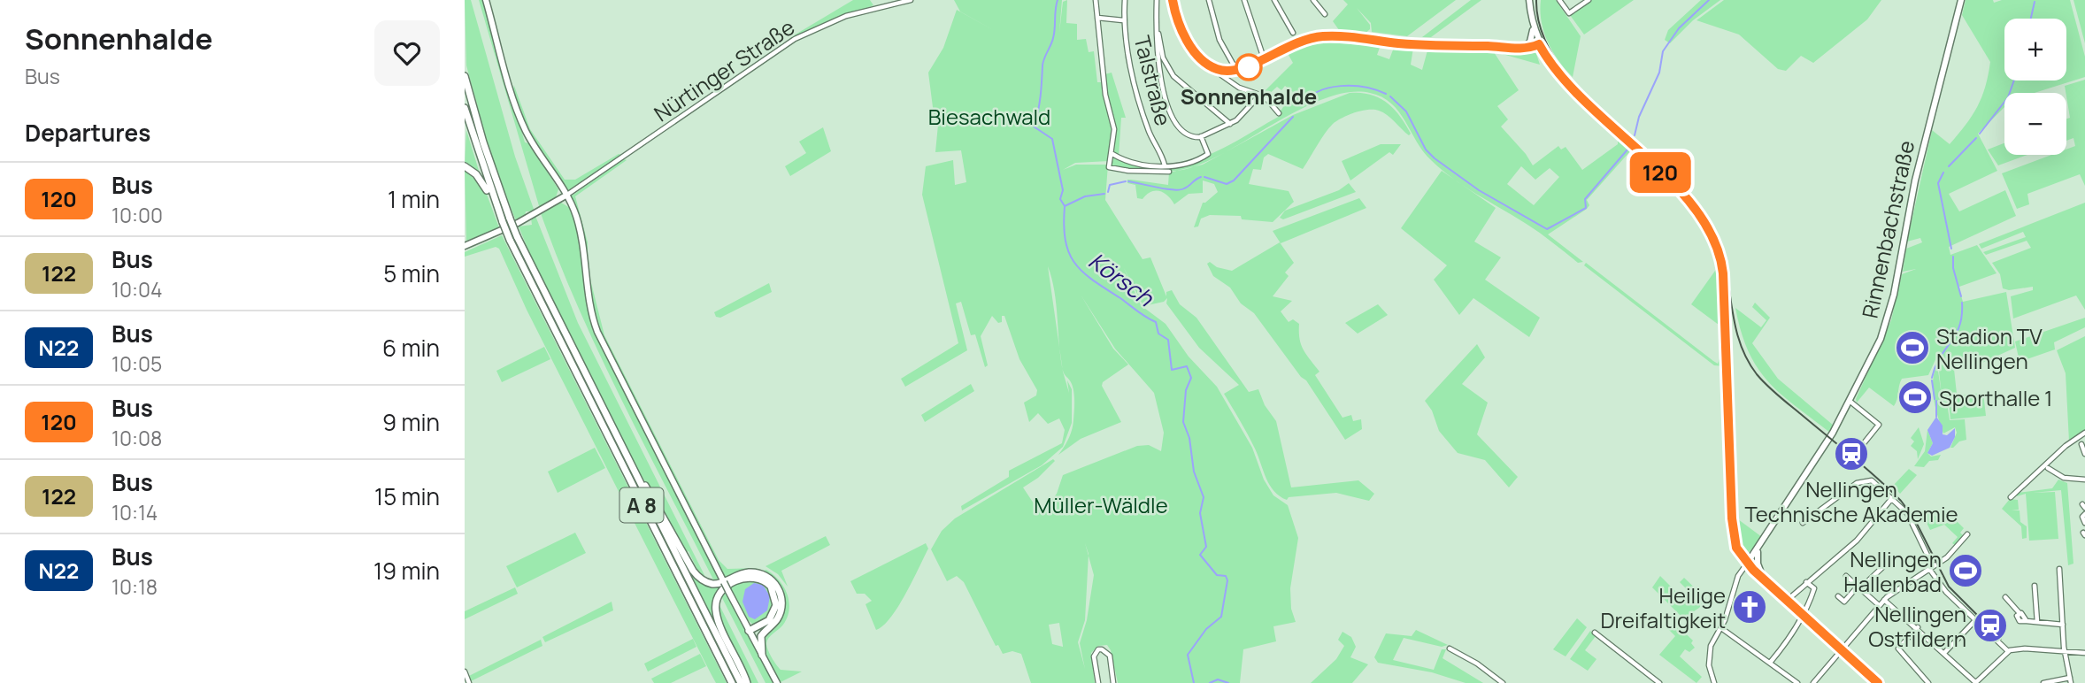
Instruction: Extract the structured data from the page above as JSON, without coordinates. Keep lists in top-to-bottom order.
{
  "streets": {
    "highway": ["A 8"],
    "main road": ["Rinnenbachstraße"],
    "street": ["Nürtinger Straße", "Talstraße"]
  },
  "water": ["Körsch"],
  "parks": ["Biesachwald", "Müller-Wäldle"],
  "places": {
    "other": ["Sonnenhalde"],
    "sports": ["Stadion TV Nellingen", "Sporthalle 1", "Nellingen Hallenbad"],
    "station": ["Nellingen Technische Akademie", "Nellingen Ostfildern"],
    "church": ["Heilige Dreifaltigkeit"]
  },
  "lines": ["bus line 120"],
  "page": {
    "heading": [
      ["Sonnenhalde", "Bus"],
      "Departures"
    ],
    "on_map": "120",
    "map_buttons": ["+", "−"],
    "list": [
      {
        "mark": "120",
        "name": "Bus",
        "note": "10:00",
        "value": "1 min"
      },
      {
        "mark": "122",
        "name": "Bus",
        "note": "10:04",
        "value": "5 min"
      },
      {
        "mark": "N22",
        "name": "Bus",
        "note": "10:05",
        "value": "6 min"
      },
      {
        "mark": "120",
        "name": "Bus",
        "note": "10:08",
        "value": "9 min"
      },
      {
        "mark": "122",
        "name": "Bus",
        "note": "10:14",
        "value": "15 min"
      },
      {
        "mark": "N22",
        "name": "Bus",
        "note": "10:18",
        "value": "19 min"
      }
    ]
  }
}
